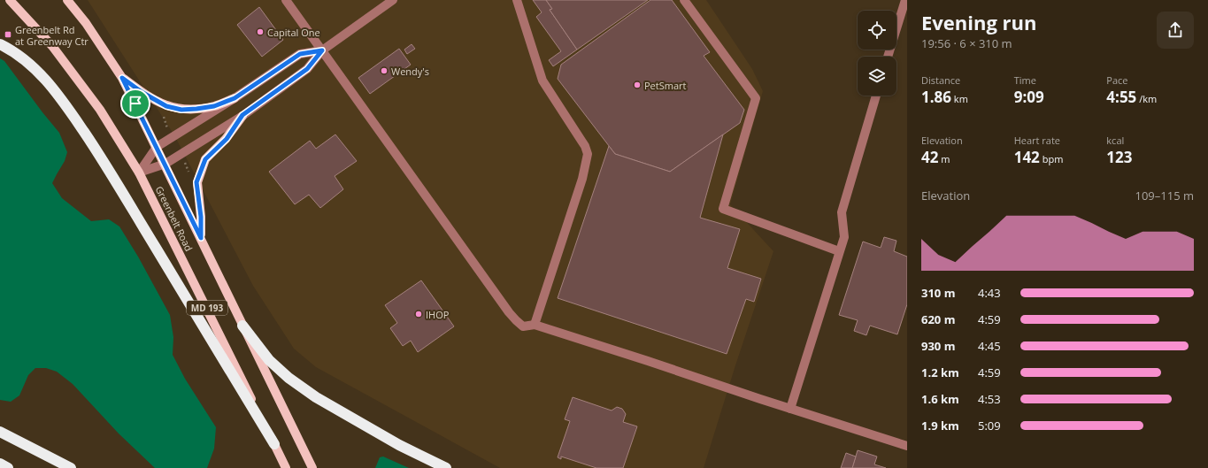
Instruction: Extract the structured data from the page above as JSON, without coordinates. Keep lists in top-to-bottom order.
{
  "streets": {
    "main road": ["Greenbelt Road", "MD 193"]
  },
  "places": {
    "other": [
      "Capital One",
      "Wendy's",
      "PetSmart",
      "IHOP"
    ],
    "transit": ["Greenbelt Rd at Greenway Ctr"]
  },
  "page": {
    "heading": ["Evening run", "19:56 · 6 × 310 m"],
    "stats": [
      ["Distance", "1.86 km"],
      ["Time", "9:09"],
      ["Pace", "4:55 /km"],
      ["Elevation", "42 m"],
      ["Heart rate", "142 bpm"],
      ["kcal", "123"]
    ],
    "chart": ["Elevation", "109–115 m"],
    "list": [
      {
        "name": "310 m",
        "note": "4:43"
      },
      {
        "name": "620 m",
        "note": "4:59"
      },
      {
        "name": "930 m",
        "note": "4:45"
      },
      {
        "name": "1.2 km",
        "note": "4:59"
      },
      {
        "name": "1.6 km",
        "note": "4:53"
      },
      {
        "name": "1.9 km",
        "note": "5:09"
      }
    ]
  }
}
